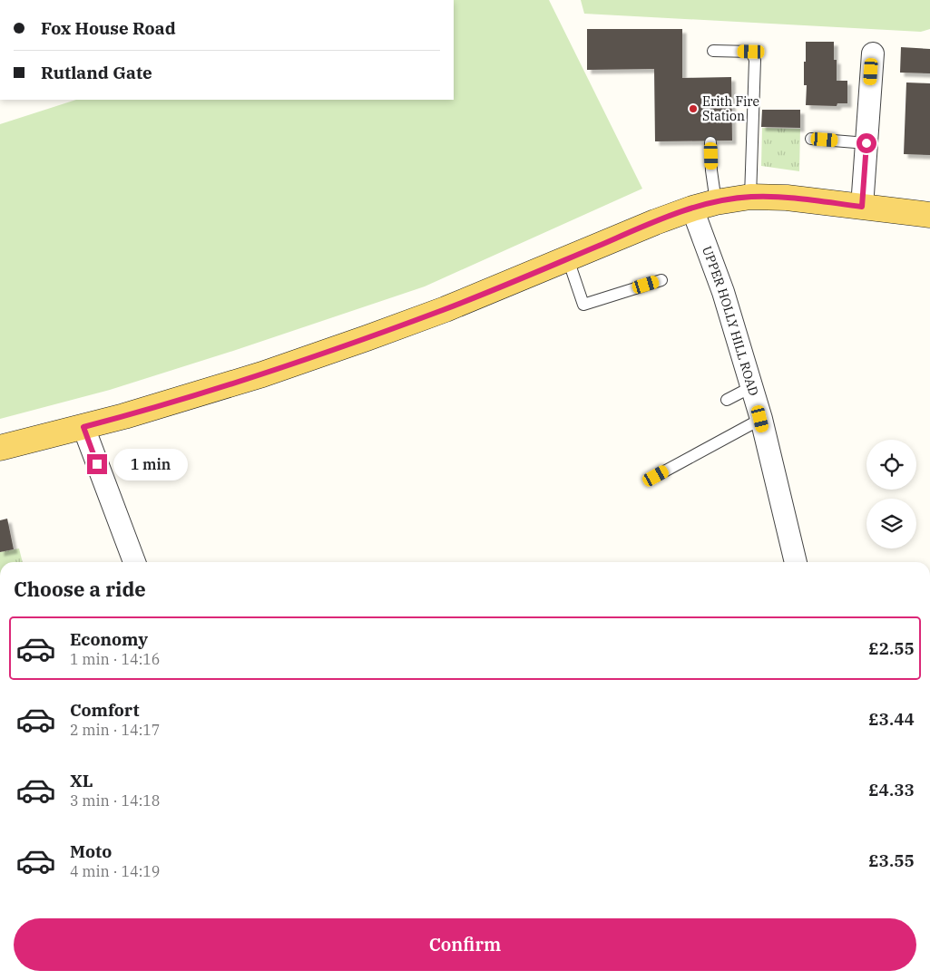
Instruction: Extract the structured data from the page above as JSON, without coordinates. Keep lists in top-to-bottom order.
{
  "streets": {
    "street": ["UPPER HOLLY HILL ROAD"]
  },
  "places": ["Erith Fire Station"],
  "page": {
    "banner": ["Fox House Road", "Rutland Gate"],
    "bubble": "1 min",
    "heading": "Choose a ride",
    "list": [
      {
        "name": "Economy",
        "note": "1 min · 14:16",
        "value": "£2.55"
      },
      {
        "name": "Comfort",
        "note": "2 min · 14:17",
        "value": "£3.44"
      },
      {
        "name": "XL",
        "note": "3 min · 14:18",
        "value": "£4.33"
      },
      {
        "name": "Moto",
        "note": "4 min · 14:19",
        "value": "£3.55"
      }
    ],
    "buttons": "Confirm"
  }
}
